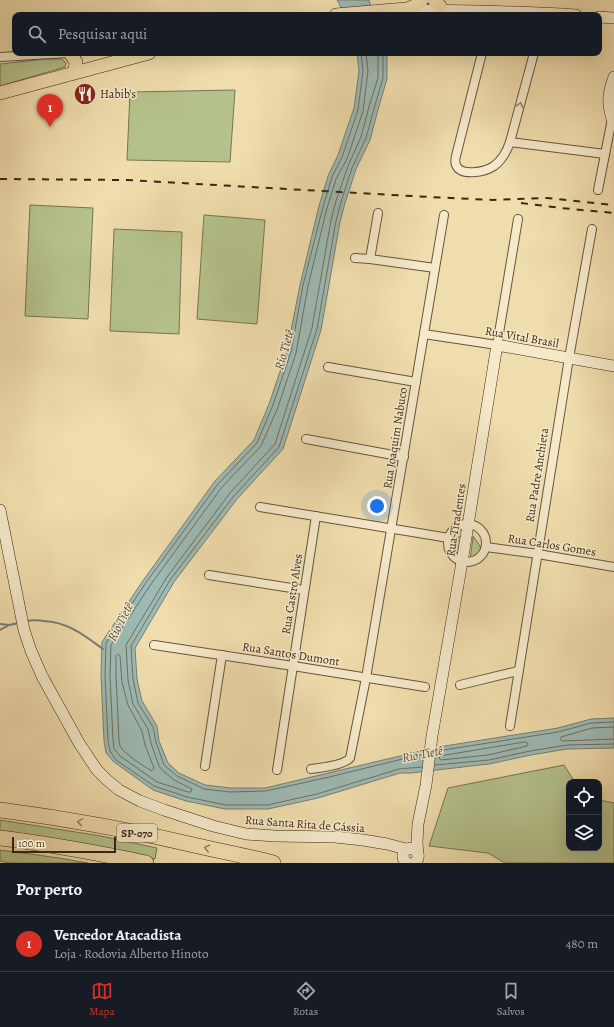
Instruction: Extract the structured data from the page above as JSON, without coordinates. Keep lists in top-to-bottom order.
{
  "streets": {
    "highway": ["SP-070"],
    "street": [
      "Rua Vital Brasil",
      "Rua Joaquim Nabuco",
      "Rua Padre Anchieta",
      "Rua Tiradentes",
      "Rua Carlos Gomes",
      "Rua Castro Alves",
      "Rua Santos Dumont",
      "Rua Santa Rita de Cássia"
    ]
  },
  "crossings": [
    ["Rua Vital Brasil", "Rua Joaquim Nabuco"],
    ["Rua Vital Brasil", "Rua Padre Anchieta"],
    ["Rua Vital Brasil", "Rua Tiradentes"],
    ["Rua Joaquim Nabuco", "Rua Santos Dumont"],
    ["Rua Padre Anchieta", "Rua Carlos Gomes"],
    ["Rua Tiradentes", "Rua Santa Rita de Cássia"],
    ["Rua Castro Alves", "Rua Santos Dumont"]
  ],
  "water": ["Rio Tietê"],
  "places": {
    "restaurant": ["Habib's"]
  },
  "scale_bar": "100 m",
  "page": {
    "search": "Pesquisar aqui",
    "pins": "1",
    "scale": "100 m",
    "heading": "Por perto",
    "list": [
      {
        "mark": "1",
        "name": "Vencedor Atacadista",
        "note": "Loja · Rodovia Alberto Hinoto",
        "value": "480 m"
      }
    ],
    "nav": ["Mapa", "Rotas", "Salvos"]
  }
}
